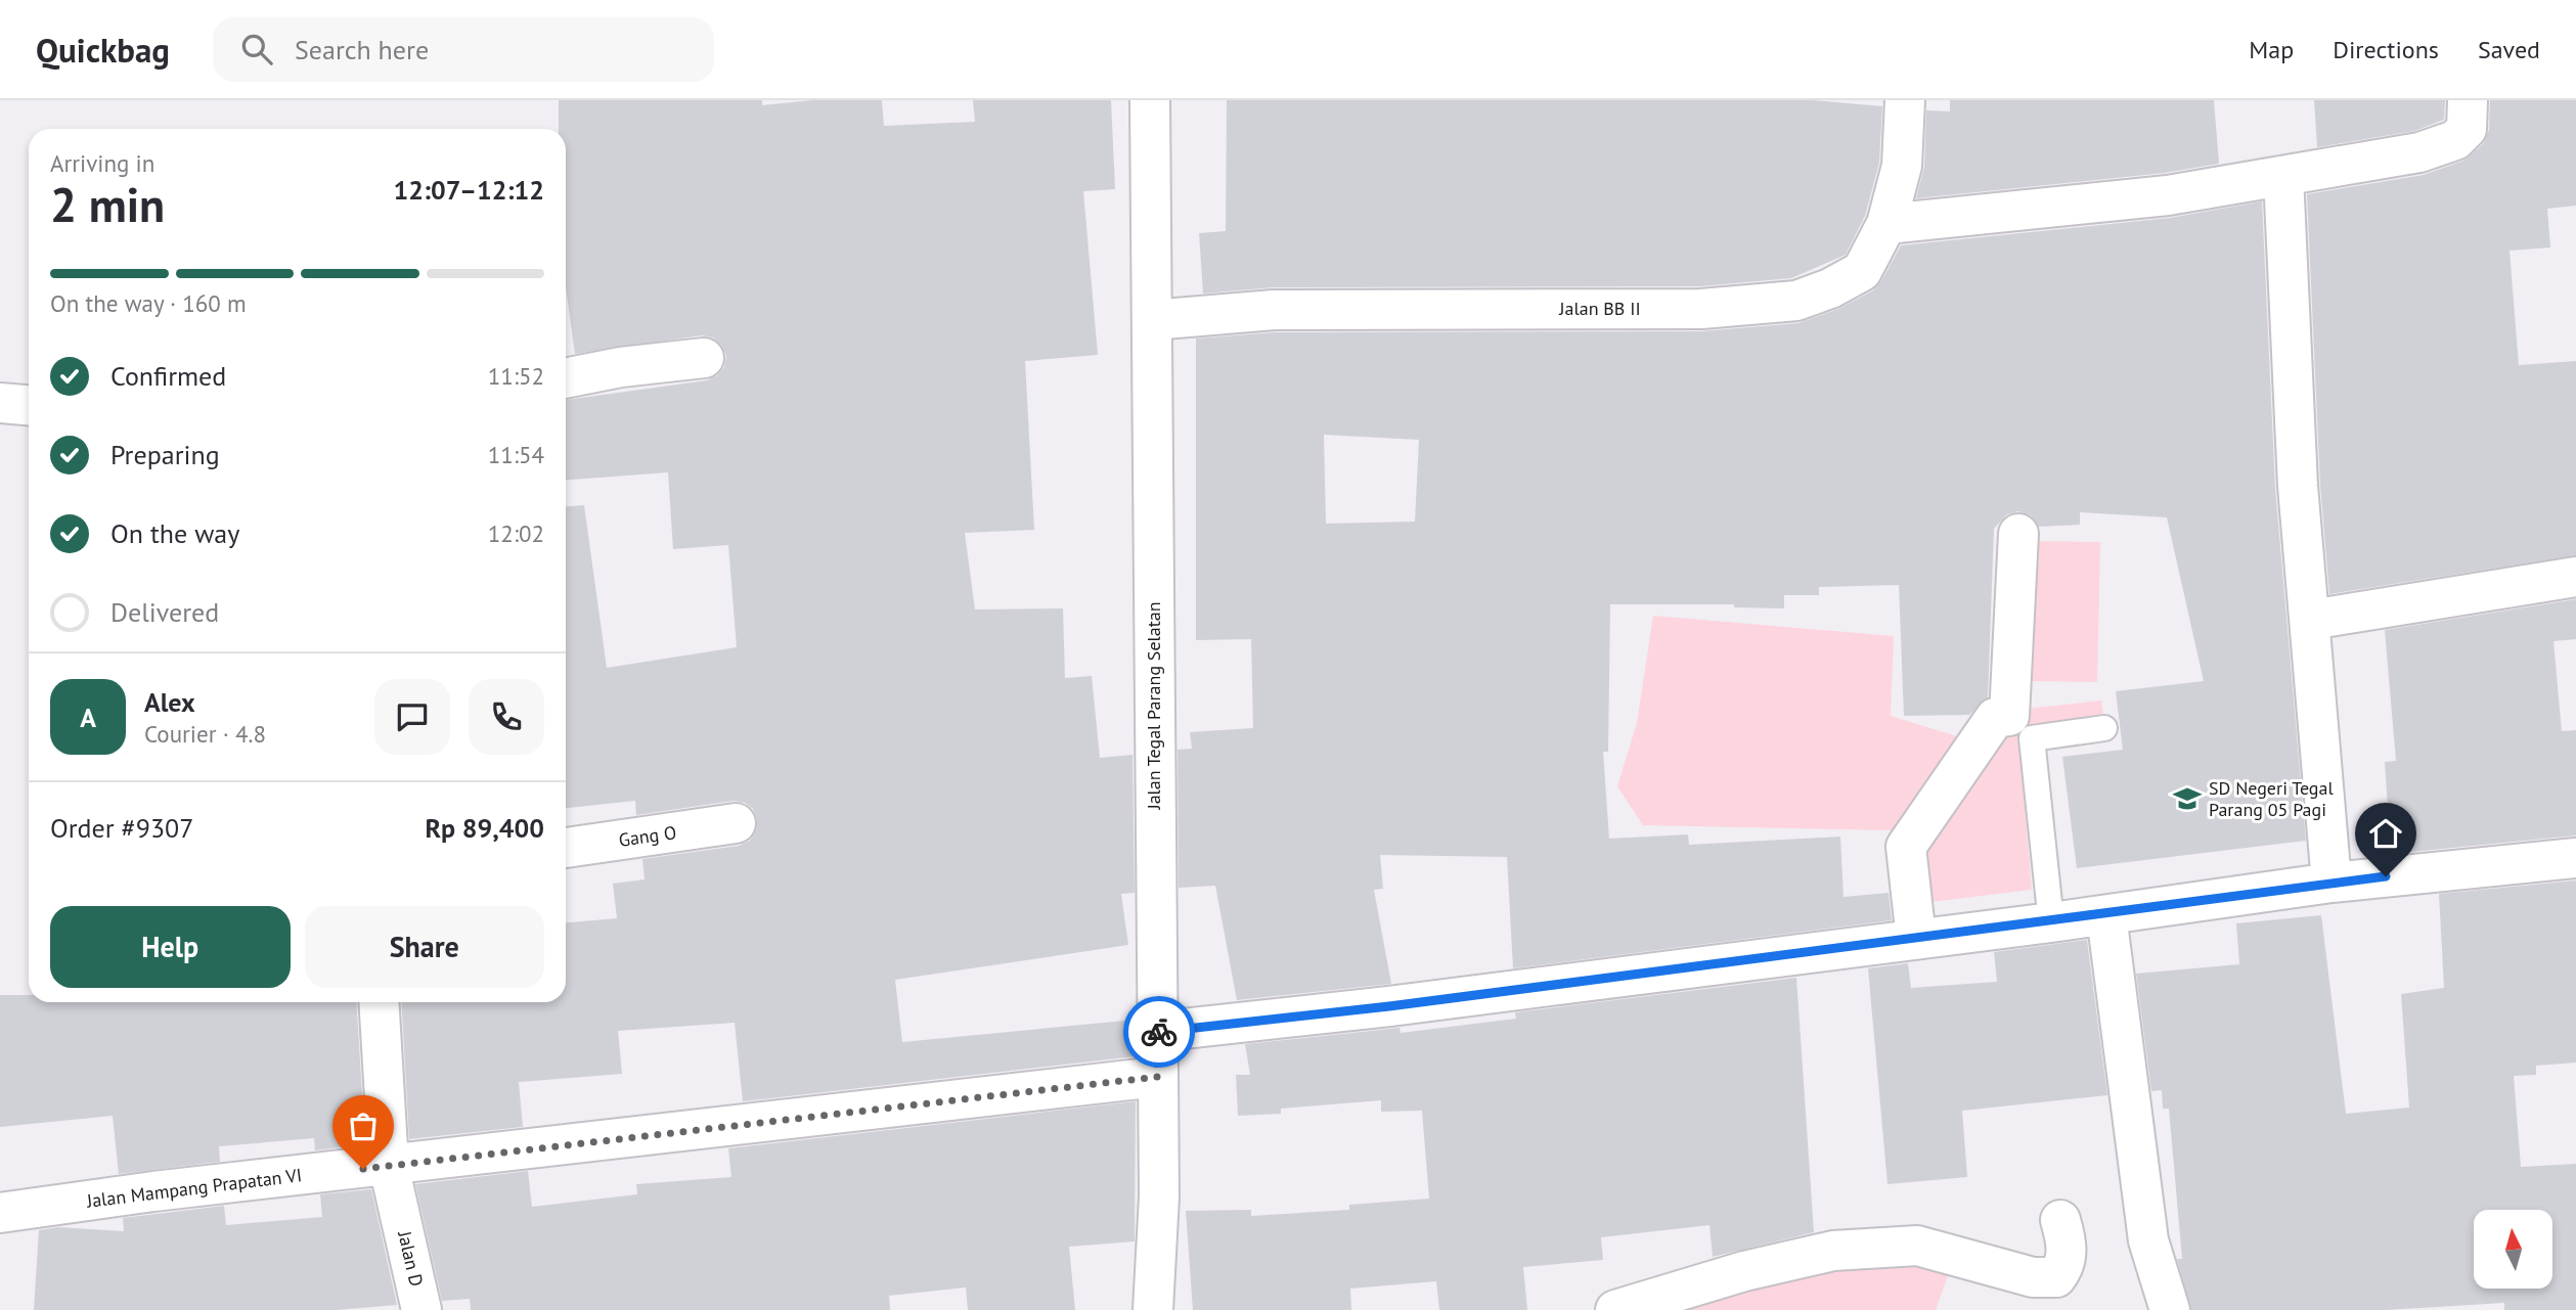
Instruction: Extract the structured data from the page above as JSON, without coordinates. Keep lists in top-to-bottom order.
{
  "streets": {
    "street": [
      "Jalan BB II",
      "Jalan Tegal Parang Selatan",
      "Gang O",
      "Jalan Mampang Prapatan VI",
      "Jalan D"
    ]
  },
  "crossings": [
    ["Jalan BB II", "Jalan Tegal Parang Selatan"],
    ["Jalan Tegal Parang Selatan", "Jalan Mampang Prapatan VI"],
    ["Jalan Mampang Prapatan VI", "Jalan D"]
  ],
  "places": {
    "school or university": ["SD Negeri Tegal Parang 05 Pagi"]
  },
  "north": "top",
  "page": {
    "header": "Quickbag",
    "search": "Search here",
    "nav": ["Map", "Directions", "Saved"],
    "heading": ["2 min", "Arriving in", "12:07–12:12"],
    "panel": [
      "Alex",
      "Courier · 4.8",
      "Order #9307",
      "Rp 89,400"
    ],
    "bar": "On the way · 160 m",
    "list": [
      ["Confirmed", "11:52"],
      ["Preparing", "11:54"],
      ["On the way", "12:02"],
      "Delivered"
    ],
    "round": "A",
    "buttons": ["Help", "Share"]
  }
}
